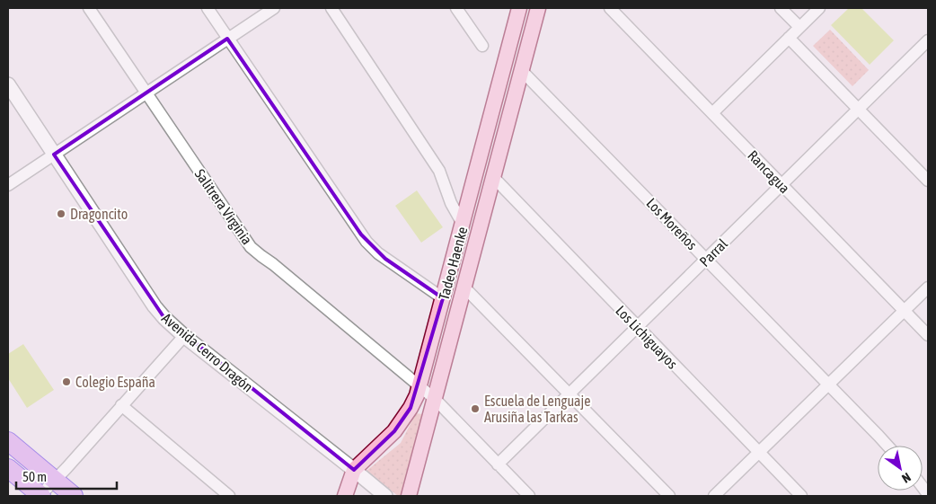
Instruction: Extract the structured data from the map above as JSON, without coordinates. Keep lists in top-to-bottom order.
{
  "streets": {
    "main road": ["Tadeo Haenke"],
    "street": [
      "Rancagua",
      "Salitrera Virginia",
      "Los Moreños",
      "Parral",
      "Los Lichiguayos",
      "Avenida Cerro Dragón"
    ]
  },
  "crossings": [
    ["Rancagua", "Parral"],
    ["Salitrera Virginia", "Parral"],
    ["Salitrera Virginia", "Tadeo Haenke"],
    ["Los Moreños", "Parral"],
    ["Los Moreños", "Tadeo Haenke"],
    ["Parral", "Los Lichiguayos"],
    ["Tadeo Haenke", "Los Lichiguayos"],
    ["Tadeo Haenke", "Avenida Cerro Dragón"]
  ],
  "places": ["Dragoncito", "Colegio España", "Escuela de Lenguaje Arusiña las Tarkas"],
  "scale_bar": "50 m",
  "north": "bottom right"
}
